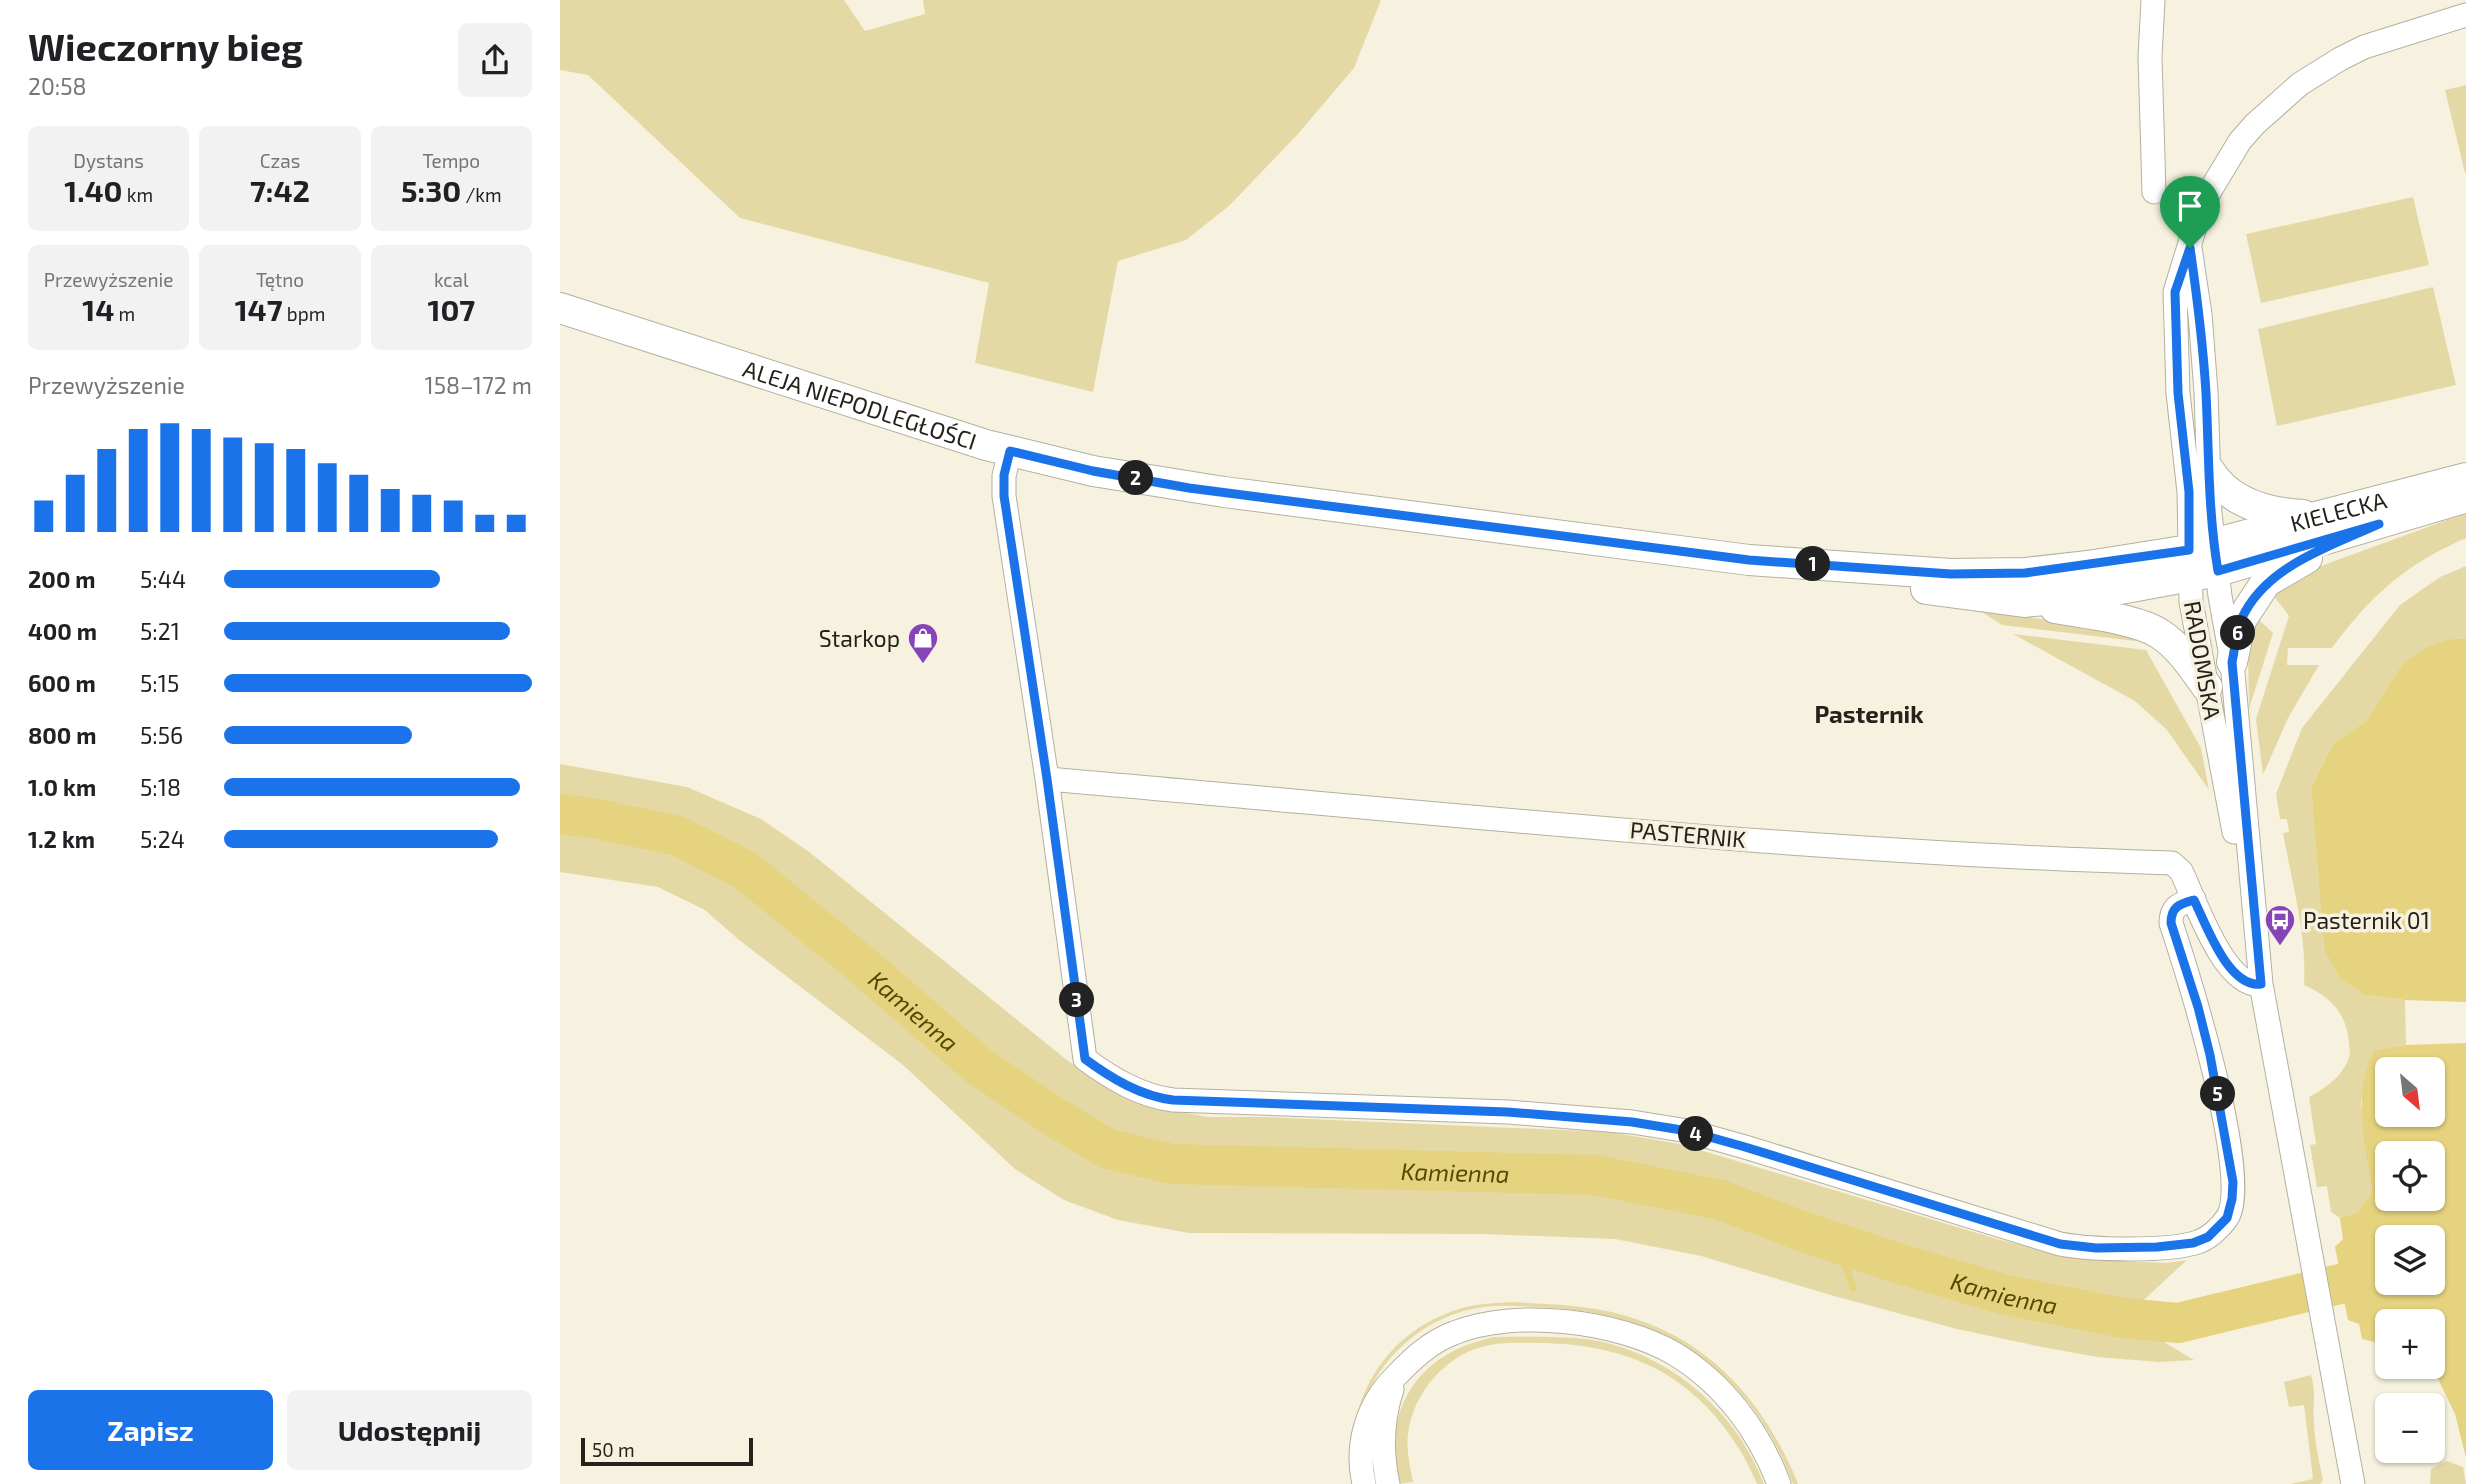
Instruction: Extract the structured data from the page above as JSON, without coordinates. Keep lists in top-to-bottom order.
{
  "streets": {
    "main road": ["ALEJA NIEPODLEGŁOŚCI", "KIELECKA"],
    "street": ["RADOMSKA", "PASTERNIK"]
  },
  "crossings": [
    ["ALEJA NIEPODLEGŁOŚCI", "KIELECKA"],
    ["ALEJA NIEPODLEGŁOŚCI", "RADOMSKA"],
    ["KIELECKA", "RADOMSKA"],
    ["RADOMSKA", "PASTERNIK"]
  ],
  "districts": ["Pasternik"],
  "water": ["Kamienna"],
  "places": {
    "shop": ["Starkop"],
    "bus stop": ["Pasternik 01"]
  },
  "scale_bar": "50 m",
  "north": "bottom right",
  "page": {
    "heading": ["Wieczorny bieg", "20:58"],
    "stats": [
      ["Dystans", "1.40 km"],
      ["Czas", "7:42"],
      ["Tempo", "5:30 /km"],
      ["Przewyższenie", "14 m"],
      ["Tętno", "147 bpm"],
      ["kcal", "107"]
    ],
    "chart": ["Przewyższenie", "158–172 m"],
    "pins": [
      "2",
      "1",
      "6",
      "3",
      "5",
      "4"
    ],
    "list": [
      {
        "name": "200 m",
        "note": "5:44"
      },
      {
        "name": "400 m",
        "note": "5:21"
      },
      {
        "name": "600 m",
        "note": "5:15"
      },
      {
        "name": "800 m",
        "note": "5:56"
      },
      {
        "name": "1.0 km",
        "note": "5:18"
      },
      {
        "name": "1.2 km",
        "note": "5:24"
      }
    ],
    "map_buttons": ["+", "−"],
    "buttons": ["Zapisz", "Udostępnij"],
    "scale": "50 m"
  }
}
